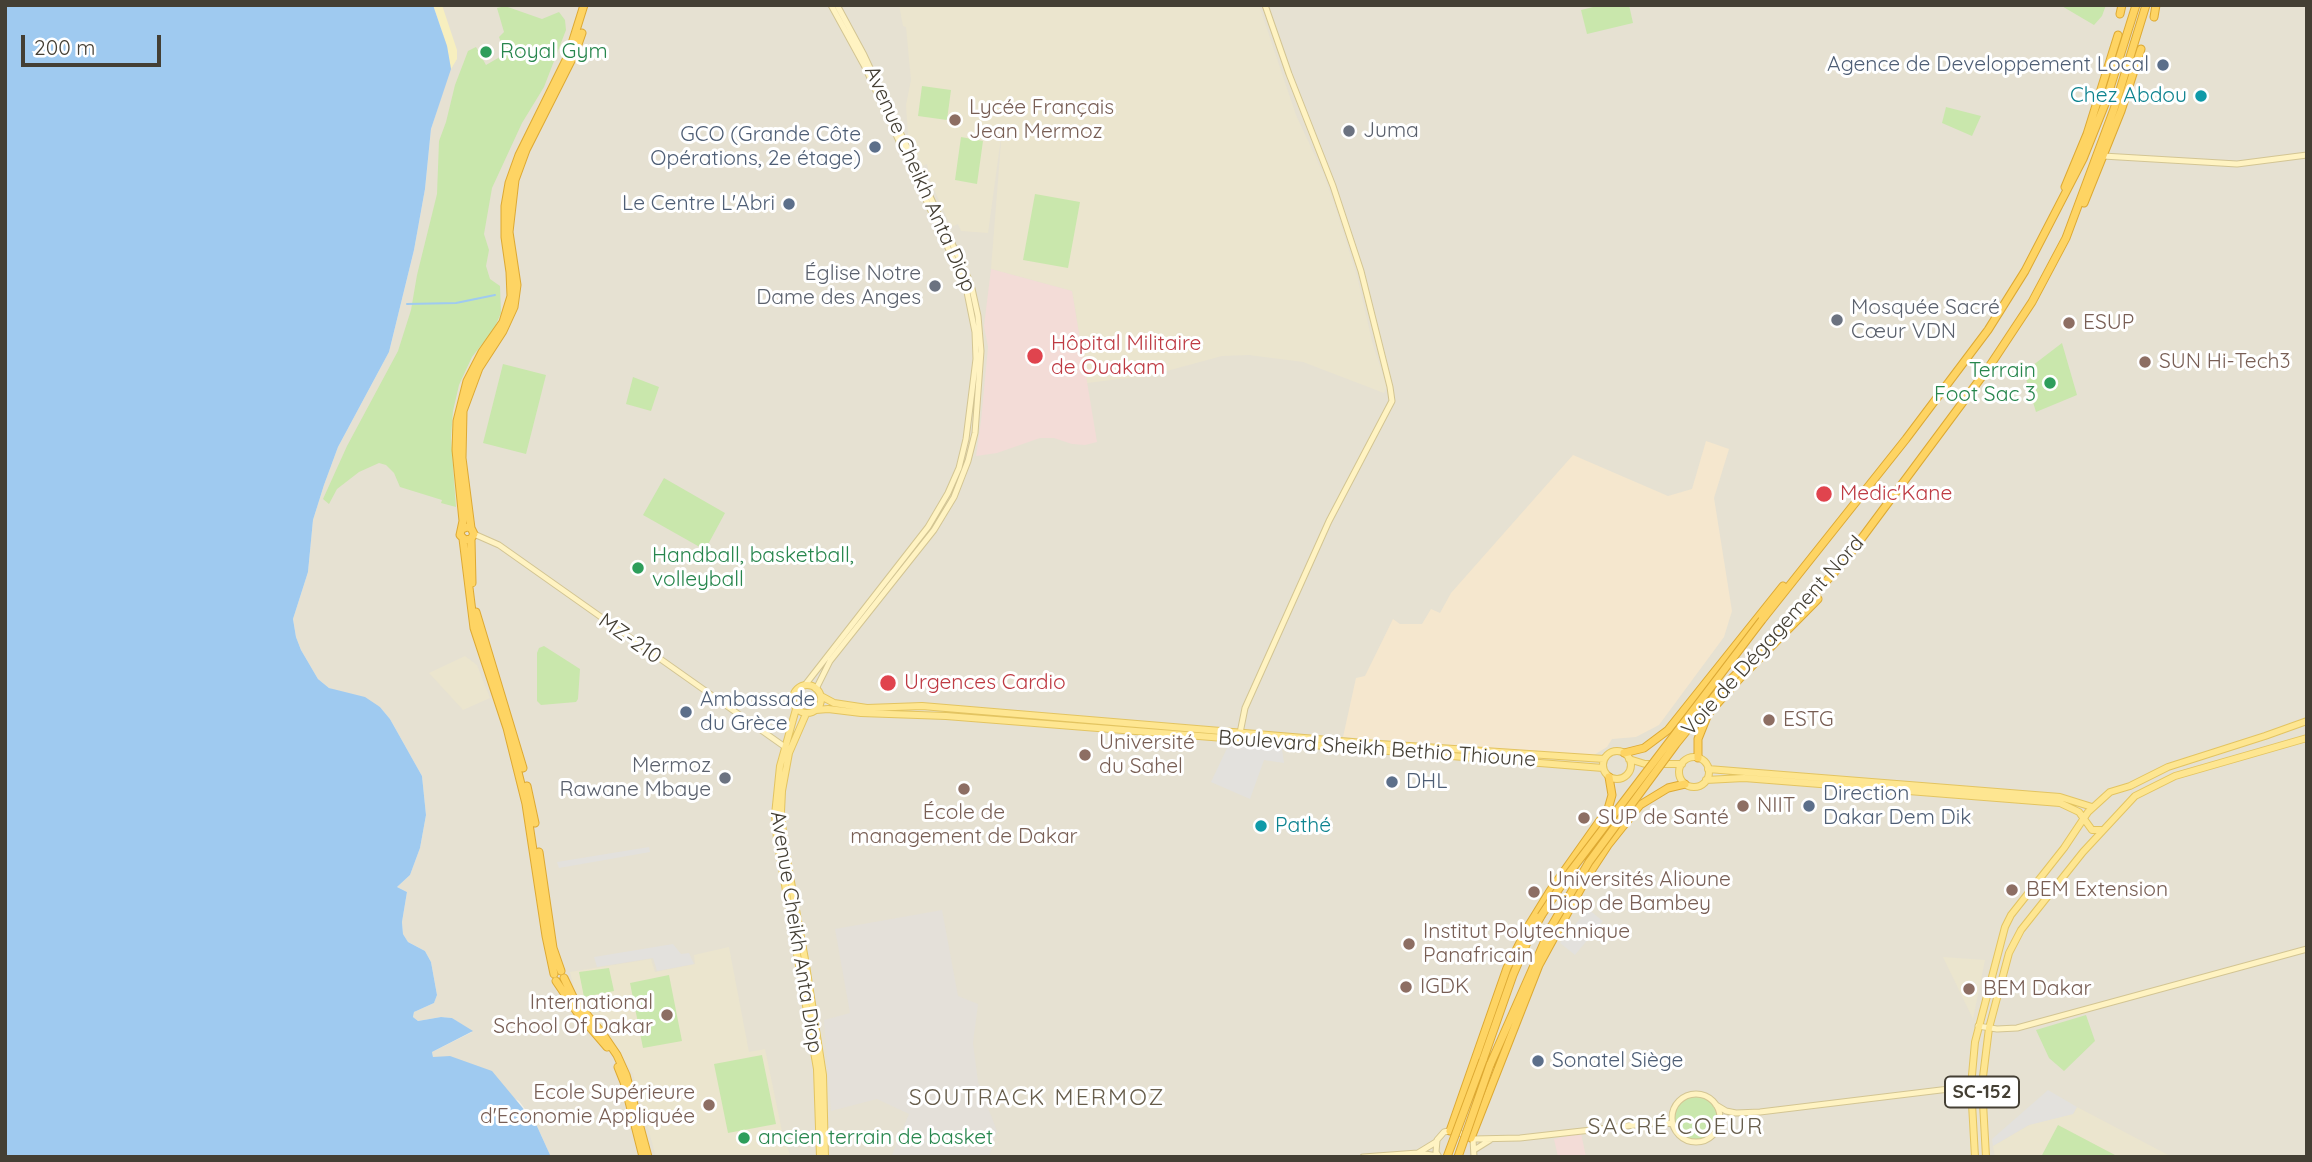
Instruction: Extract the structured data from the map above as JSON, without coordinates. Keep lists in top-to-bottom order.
{
  "streets": {
    "highway": ["Voie de Dégagement Nord"],
    "main road": ["Avenue Cheikh Anta Diop", "Boulevard Sheikh Bethio Thioune", "SC-152"],
    "street": ["MZ-210"]
  },
  "crossings": [
    ["Avenue Cheikh Anta Diop", "MZ-210"],
    ["Avenue Cheikh Anta Diop", "Boulevard Sheikh Bethio Thioune"]
  ],
  "districts": ["SOUTRACK MERMOZ", "SACRÉ COEUR"],
  "places": [
    "Royal Gym",
    "Agence de Developpement Local",
    "Chez Abdou",
    "Lycée Français Jean Mermoz",
    "Juma",
    "GCO (Grande Côte Opérations, 2e étage)",
    "Le Centre L'Abri",
    "Église Notre Dame des Anges",
    "Mosquée Sacré Cœur VDN",
    "ESUP",
    "Hôpital Militaire de Ouakam",
    "SUN Hi-Tech3",
    "Terrain Foot Sac 3",
    "Medic'Kane",
    "Handball, basketball, volleyball",
    "Urgences Cardio",
    "Ambassade du Grèce",
    "ESTG",
    "Université du Sahel",
    "Mermoz Rawane Mbaye",
    "DHL",
    "École de management de Dakar",
    "NIIT",
    "Direction Dakar Dem Dik",
    "SUP de Santé",
    "Pathé",
    "BEM Extension",
    "Universités Alioune Diop de Bambey",
    "Institut Polytechnique Panafricain",
    "IGDK",
    "BEM Dakar",
    "International School Of Dakar",
    "Sonatel Siège",
    "Ecole Supérieure d'Economie Appliquée",
    "ancien terrain de basket"
  ],
  "scale_bar": "200 m"
}
